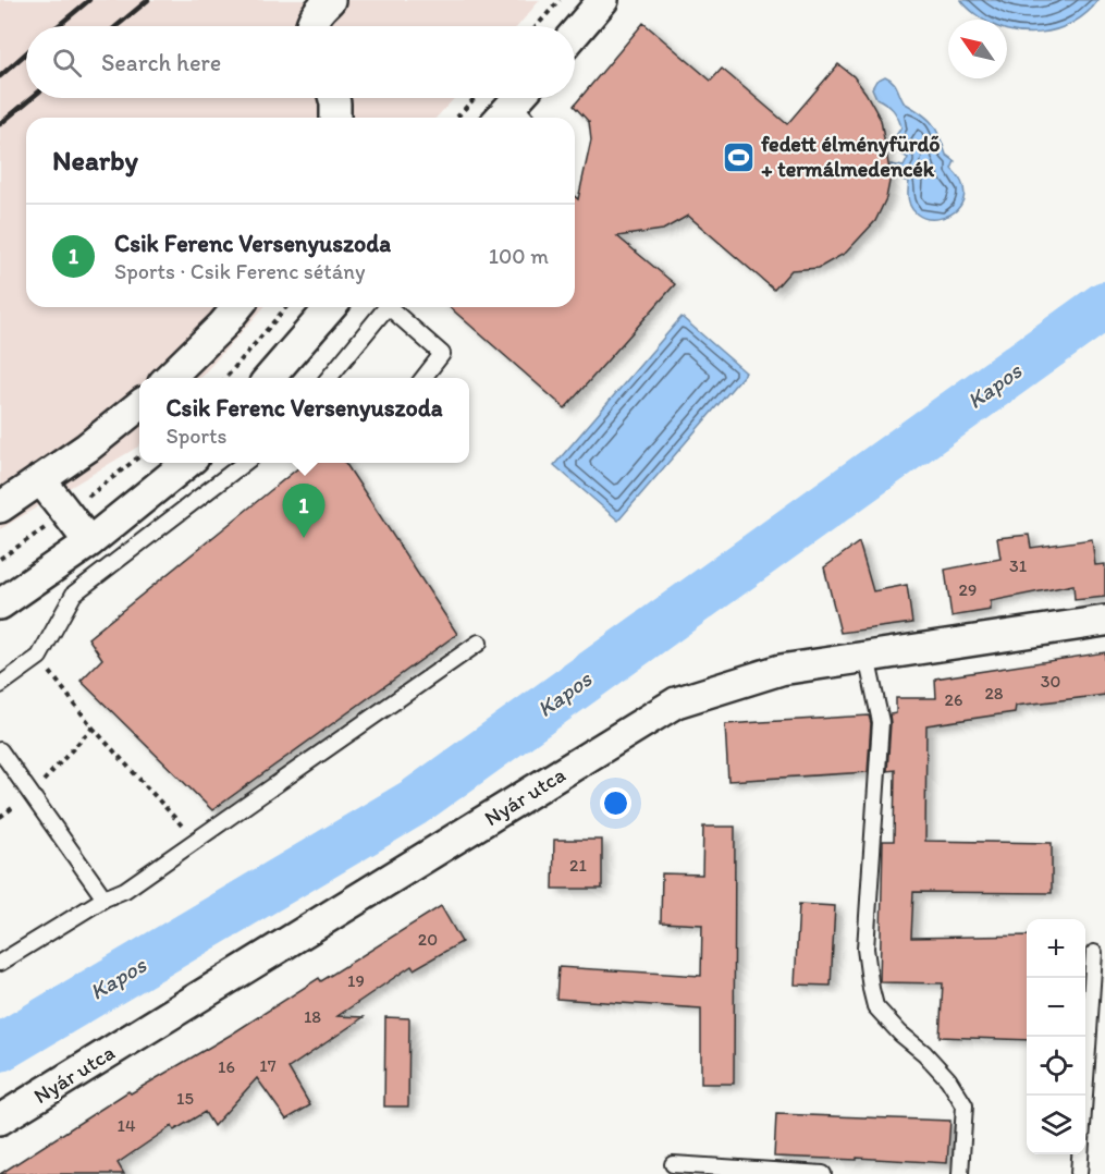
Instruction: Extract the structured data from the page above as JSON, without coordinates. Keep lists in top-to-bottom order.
{
  "streets": {
    "street": ["Nyár utca"]
  },
  "water": ["Kapos"],
  "places": {
    "sports": ["fedett élményfürdő + termálmedencék"]
  },
  "house_numbers": [
    "31",
    "29",
    "30",
    "28",
    "26",
    "21",
    "20",
    "19",
    "18",
    "17",
    "16",
    "15",
    "14"
  ],
  "north": "top left",
  "page": {
    "search": "Search here",
    "heading": "Nearby",
    "list": [
      {
        "mark": "1",
        "name": "Csik Ferenc Versenyuszoda",
        "note": "Sports · Csik Ferenc sétány",
        "value": "100 m"
      }
    ],
    "popup": ["Csik Ferenc Versenyuszoda", "Sports"],
    "pins": "1",
    "map_buttons": ["+", "−"]
  }
}
